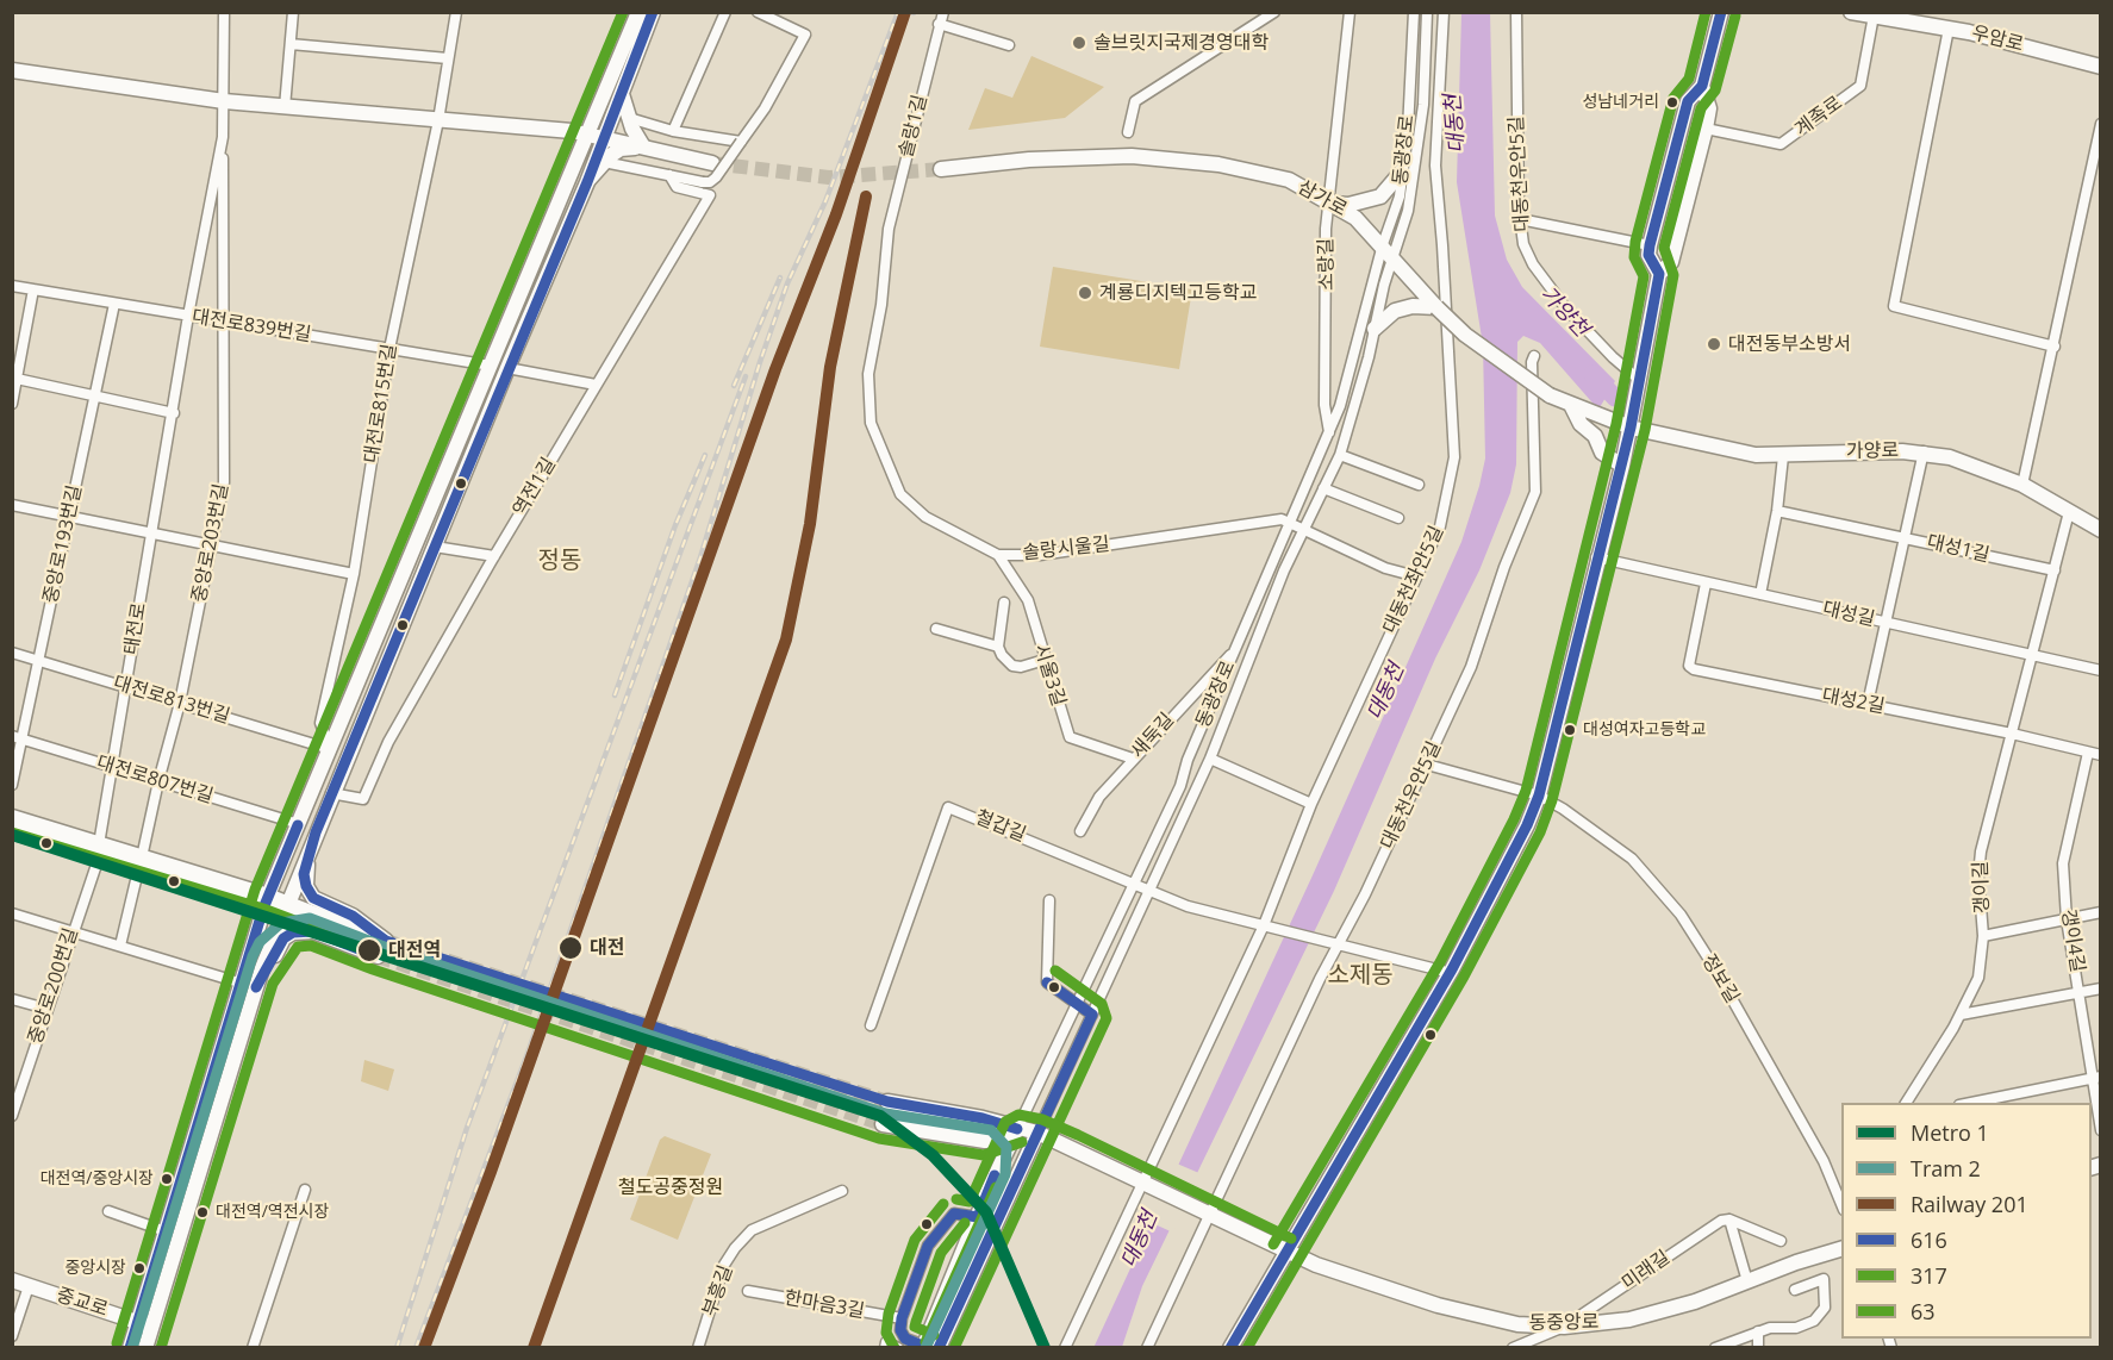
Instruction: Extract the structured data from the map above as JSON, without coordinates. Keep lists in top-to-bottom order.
{
  "streets": {
    "main road": [
      "우암로",
      "동광장로",
      "삼가로",
      "가양로",
      "중교로",
      "동중앙로"
    ],
    "street": [
      "계족로",
      "솔랑1길",
      "대동천우안5길",
      "소랑길",
      "대전로839번길",
      "대전로815번길",
      "역전1길",
      "중앙로203번길",
      "중앙로193번길",
      "솔랑시울길",
      "대성1길",
      "대동천좌안5길",
      "대성길",
      "태전로",
      "시울3길",
      "대전로813번길",
      "대성2길",
      "새둑길",
      "대전로807번길",
      "철갑길",
      "갱이길",
      "갱이4길",
      "정보길",
      "중앙로200번길",
      "미래길",
      "부흥길",
      "한마음3길"
    ]
  },
  "crossings": [
    ["우암로", "계족로"],
    ["솔랑1길", "솔랑시울길"],
    ["동광장로", "삼가로"],
    ["동광장로", "소랑길"],
    ["동광장로", "솔랑시울길"],
    ["동광장로", "새둑길"],
    ["동광장로", "철갑길"],
    ["동광장로", "동중앙로"],
    ["대동천우안5길", "철갑길"],
    ["대동천우안5길", "정보길"],
    ["대동천우안5길", "동중앙로"],
    ["삼가로", "소랑길"],
    ["삼가로", "가양로"],
    ["대전로839번길", "대전로815번길"],
    ["대전로839번길", "중앙로203번길"],
    ["대전로839번길", "중앙로193번길"],
    ["대전로839번길", "태전로"],
    ["대전로815번길", "대전로813번길"],
    ["중앙로203번길", "태전로"],
    ["중앙로203번길", "대전로813번길"],
    ["중앙로203번길", "대전로807번길"],
    ["중앙로193번길", "대전로813번길"],
    ["중앙로193번길", "대전로807번길"],
    ["솔랑시울길", "대동천좌안5길"],
    ["솔랑시울길", "시울3길"],
    ["대동천좌안5길", "철갑길"],
    ["대동천좌안5길", "동중앙로"],
    ["대성길", "대성2길"],
    ["대성길", "갱이길"],
    ["태전로", "대전로813번길"],
    ["태전로", "대전로807번길"],
    ["태전로", "중앙로200번길"],
    ["시울3길", "새둑길"],
    ["대성2길", "갱이길"],
    ["대성2길", "갱이4길"],
    ["미래길", "동중앙로"]
  ],
  "districts": ["정동", "소제동"],
  "water": ["대동천", "가양천"],
  "parks": ["철도공중정원"],
  "places": [
    "솔브릿지국제경영대학",
    "성남네거리",
    "계룡디지텍고등학교",
    "대전동부소방서",
    "대성여자고등학교",
    "대전",
    "대전역",
    "대전역/중앙시장",
    "대전역/역전시장",
    "중앙시장"
  ],
  "lines": [
    "rail line 201",
    "transit line 616",
    "transit line 63",
    "transit line 317",
    "metro line 1",
    "tram line 2"
  ],
  "legend": [
    "Metro 1",
    "Tram 2",
    "Railway 201",
    "616",
    "317",
    "63"
  ]
}
